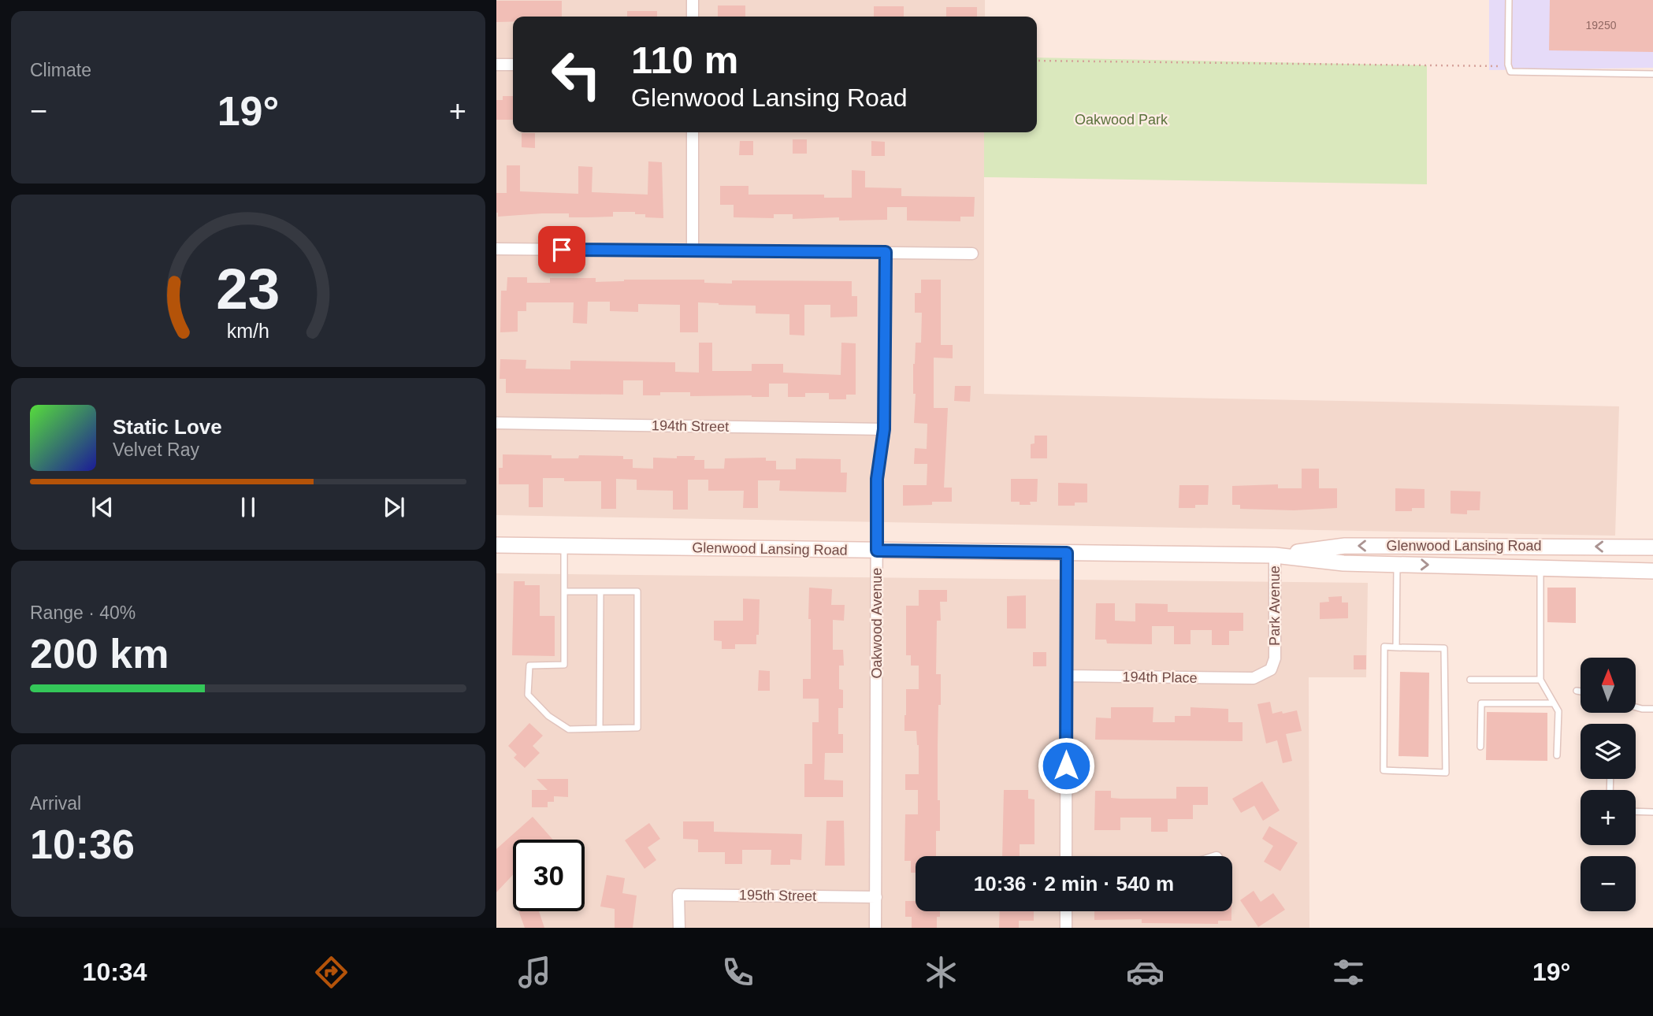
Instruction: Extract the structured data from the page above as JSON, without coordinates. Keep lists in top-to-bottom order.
{
  "streets": {
    "main road": ["Glenwood Lansing Road"],
    "street": [
      "194th Street",
      "Park Avenue",
      "Oakwood Avenue",
      "194th Place",
      "195th Street"
    ]
  },
  "crossings": [
    ["194th Street", "Oakwood Avenue"],
    ["Glenwood Lansing Road", "Park Avenue"],
    ["Glenwood Lansing Road", "Oakwood Avenue"],
    ["Park Avenue", "194th Place"],
    ["Oakwood Avenue", "195th Street"]
  ],
  "parks": ["Oakwood Park"],
  "house_numbers": ["19250"],
  "north": "top",
  "page": {
    "tile": [
      "Climate",
      ["Range · 40%", "200 km"],
      ["Arrival", "10:36"]
    ],
    "turn": ["110 m", "Glenwood Lansing Road"],
    "heat": ["−", "19°", "+"],
    "song": ["Static Love", "Velvet Ray"],
    "map_buttons": ["+", "−"],
    "limit": "30",
    "trip": "10:36 · 2 min · 540 m",
    "tabs": ["10:34", "19°"],
    "gauge": ["23", "km/h"]
  }
}
